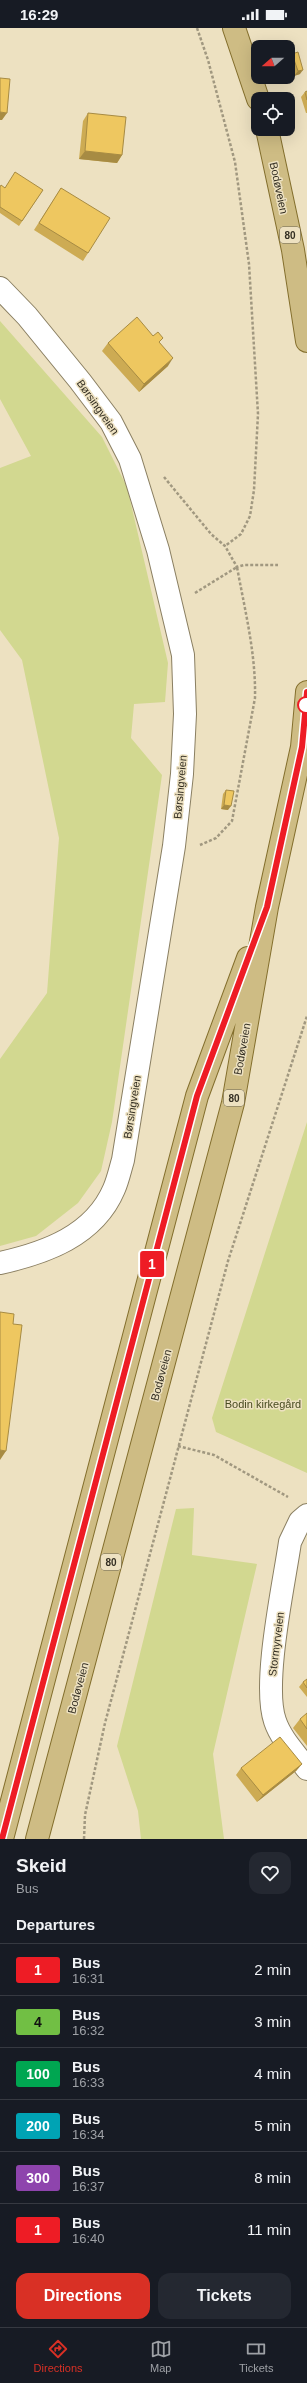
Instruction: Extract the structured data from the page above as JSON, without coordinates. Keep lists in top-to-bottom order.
{
  "streets": {
    "main road": ["Bodøveien", "80"],
    "street": ["Børsingveien", "Stormyrveien"]
  },
  "parks": ["Bodin kirkegård"],
  "lines": ["bus line 1"],
  "north": "left",
  "page": {
    "status": "16:29",
    "on_map": "1",
    "heading": [
      ["Skeid", "Bus"],
      "Departures"
    ],
    "list": [
      {
        "mark": "1",
        "name": "Bus",
        "note": "16:31",
        "value": "2 min"
      },
      {
        "mark": "4",
        "name": "Bus",
        "note": "16:32",
        "value": "3 min"
      },
      {
        "mark": "100",
        "name": "Bus",
        "note": "16:33",
        "value": "4 min"
      },
      {
        "mark": "200",
        "name": "Bus",
        "note": "16:34",
        "value": "5 min"
      },
      {
        "mark": "300",
        "name": "Bus",
        "note": "16:37",
        "value": "8 min"
      },
      {
        "mark": "1",
        "name": "Bus",
        "note": "16:40",
        "value": "11 min"
      }
    ],
    "buttons": ["Directions", "Tickets"],
    "tabs": ["Directions", "Map", "Tickets"]
  }
}
